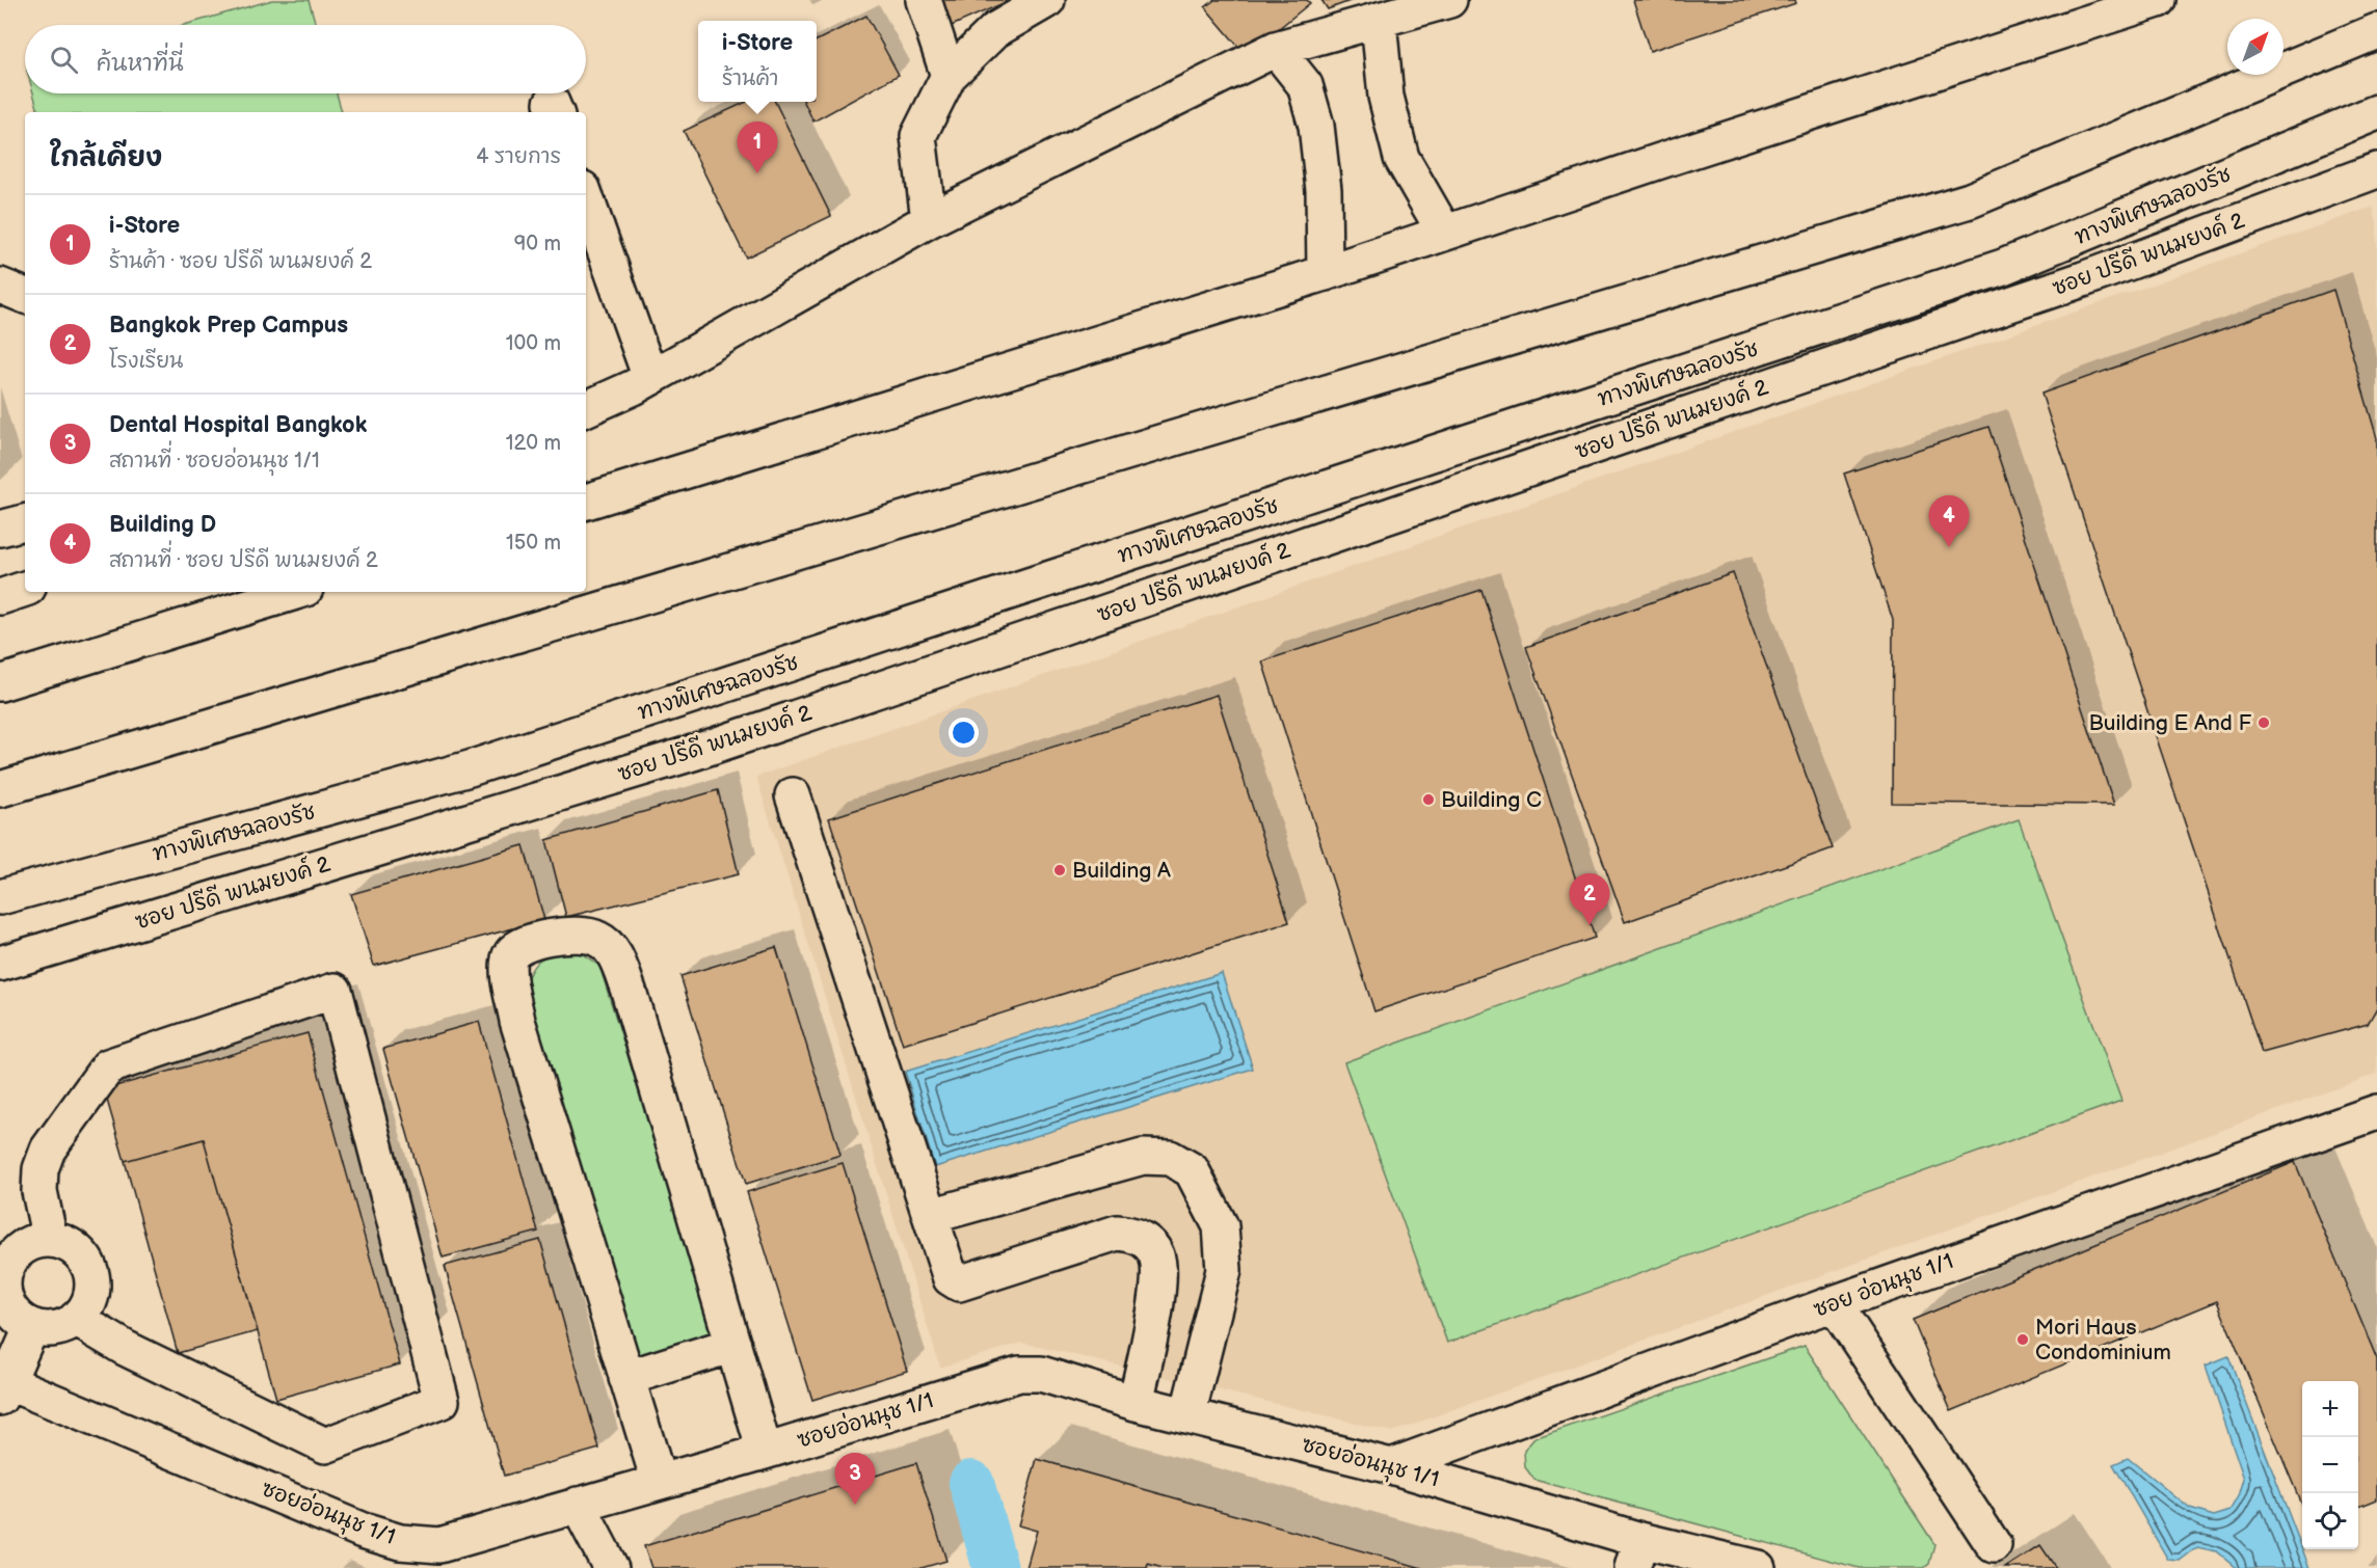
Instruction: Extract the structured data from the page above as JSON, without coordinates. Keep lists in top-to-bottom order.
{
  "streets": {
    "main road": [
      "ทางพิเศษฉลองรัช",
      "ซอย ปรีดี พนมยงค์ 2",
      "ซอย อ่อนนุช 1/1",
      "ซอยอ่อนนุช 1/1"
    ]
  },
  "crossings": [
    ["ซอย อ่อนนุช 1/1", "ซอยอ่อนนุช 1/1"]
  ],
  "places": [
    "Building E And F",
    "Building C",
    "Building A",
    "Mori Haus Condominium"
  ],
  "north": "top right",
  "page": {
    "popup": ["i-Store", "ร้านค้า"],
    "search": "ค้นหาที่นี่",
    "heading": ["ใกล้เคียง", "4 รายการ"],
    "pins": [
      "1",
      "4",
      "2",
      "3"
    ],
    "list": [
      {
        "mark": "1",
        "name": "i-Store",
        "note": "ร้านค้า · ซอย ปรีดี พนมยงค์ 2",
        "value": "90 m"
      },
      {
        "mark": "2",
        "name": "Bangkok Prep Campus",
        "note": "โรงเรียน",
        "value": "100 m"
      },
      {
        "mark": "3",
        "name": "Dental Hospital Bangkok",
        "note": "สถานที่ · ซอยอ่อนนุช 1/1",
        "value": "120 m"
      },
      {
        "mark": "4",
        "name": "Building D",
        "note": "สถานที่ · ซอย ปรีดี พนมยงค์ 2",
        "value": "150 m"
      }
    ],
    "map_buttons": ["+", "−"]
  }
}
